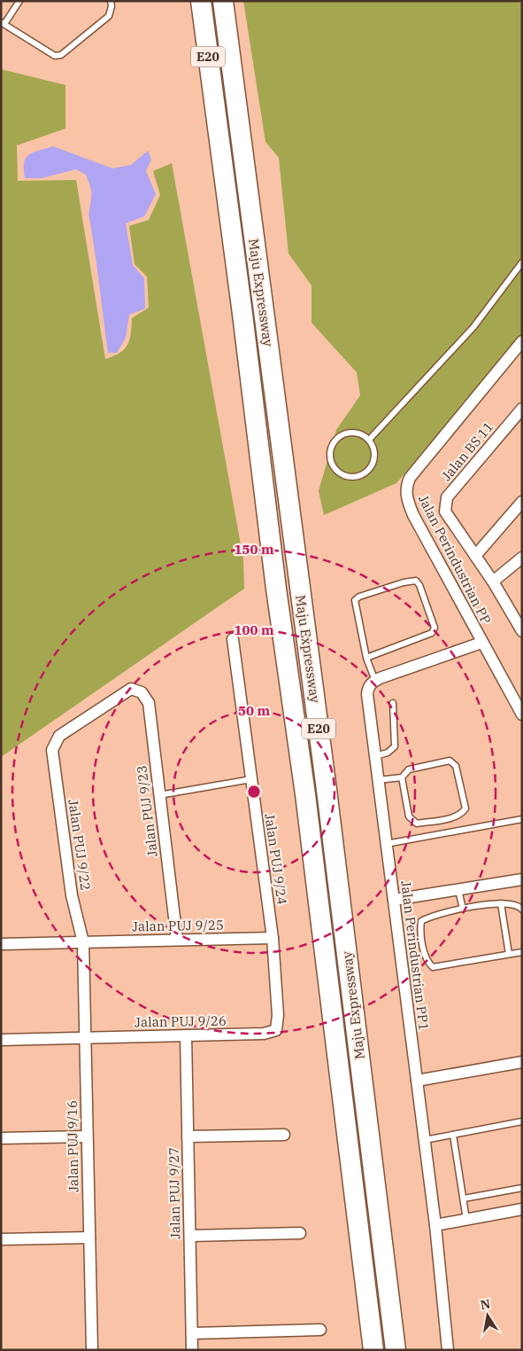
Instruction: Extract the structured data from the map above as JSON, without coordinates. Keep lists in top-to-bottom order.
{
  "streets": {
    "highway": ["E20", "Maju Expressway"],
    "street": [
      "Jalan BS 11",
      "Jalan Perindustrian PP",
      "Jalan PUJ 9/23",
      "Jalan PUJ 9/22",
      "Jalan PUJ 9/24",
      "Jalan PUJ 9/25",
      "Jalan Perindustrian PP1",
      "Jalan PUJ 9/26",
      "Jalan PUJ 9/16",
      "Jalan PUJ 9/27"
    ]
  },
  "crossings": [
    ["Jalan PUJ 9/23", "Jalan PUJ 9/22"],
    ["Jalan PUJ 9/23", "Jalan PUJ 9/25"],
    ["Jalan PUJ 9/22", "Jalan PUJ 9/25"],
    ["Jalan PUJ 9/22", "Jalan PUJ 9/16"],
    ["Jalan PUJ 9/24", "Jalan PUJ 9/25"],
    ["Jalan PUJ 9/24", "Jalan PUJ 9/26"],
    ["Jalan PUJ 9/25", "Jalan PUJ 9/16"],
    ["Jalan PUJ 9/26", "Jalan PUJ 9/16"],
    ["Jalan PUJ 9/26", "Jalan PUJ 9/27"]
  ],
  "north": "top",
  "rings": ["150 m", "100 m", "50 m"]
}
